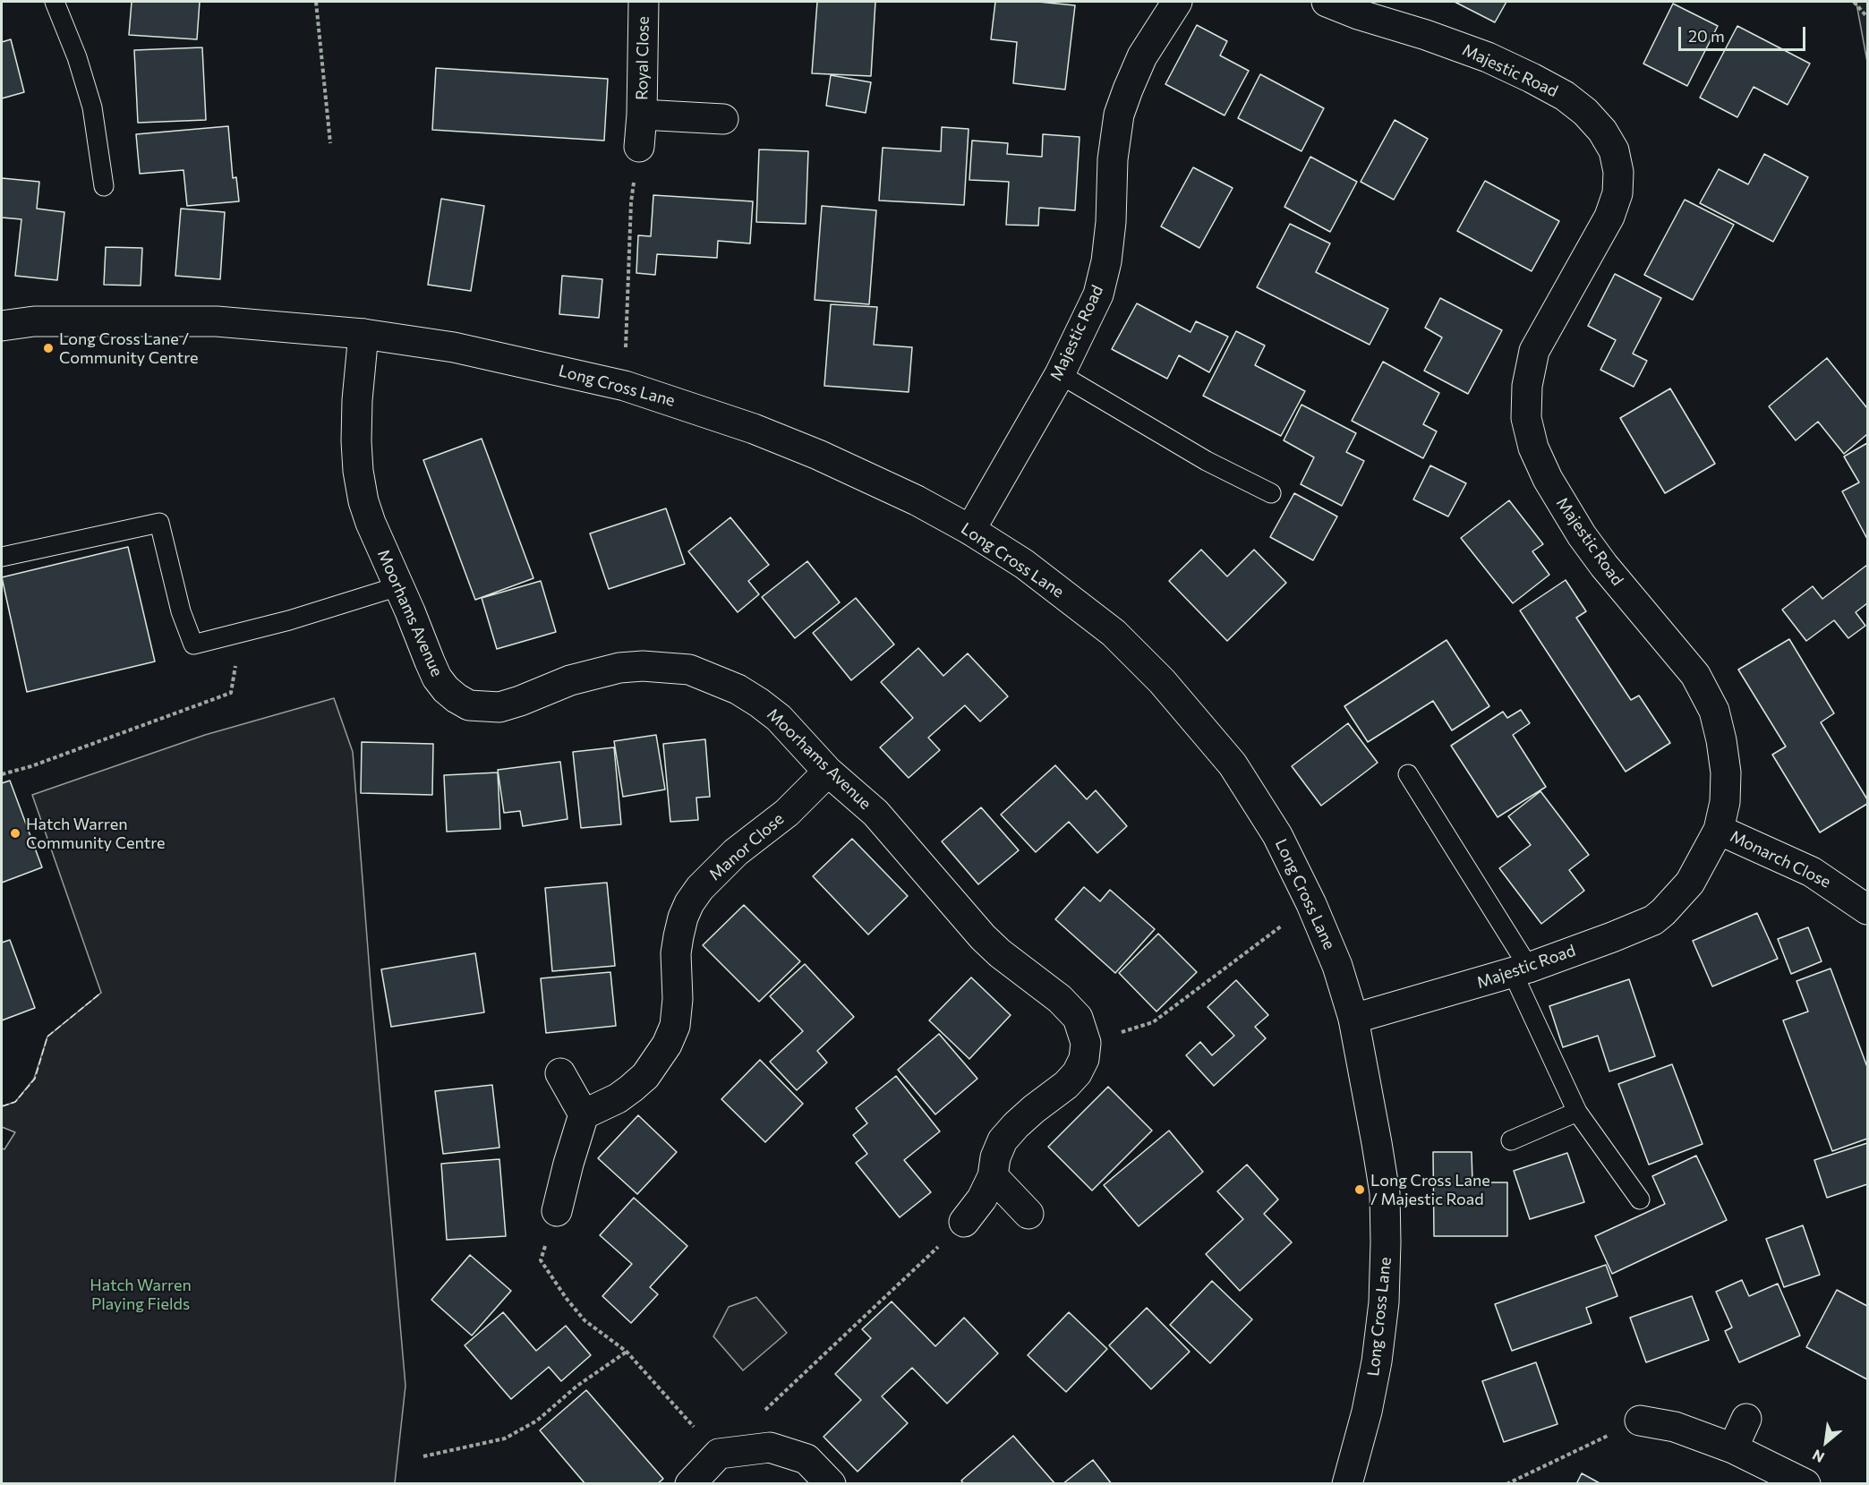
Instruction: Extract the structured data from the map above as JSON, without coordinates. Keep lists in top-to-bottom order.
{
  "streets": {
    "street": [
      "Royal Close",
      "Majestic Road",
      "Long Cross Lane",
      "Moorhams Avenue",
      "Manor Close",
      "Monarch Close"
    ]
  },
  "crossings": [
    ["Majestic Road", "Long Cross Lane"],
    ["Majestic Road", "Monarch Close"],
    ["Long Cross Lane", "Moorhams Avenue"],
    ["Moorhams Avenue", "Manor Close"]
  ],
  "parks": ["Hatch Warren Playing Fields"],
  "places": ["Long Cross Lane / Community Centre", "Hatch Warren Community Centre", "Long Cross Lane / Majestic Road"],
  "scale_bar": "20 m",
  "north": "bottom left"
}
